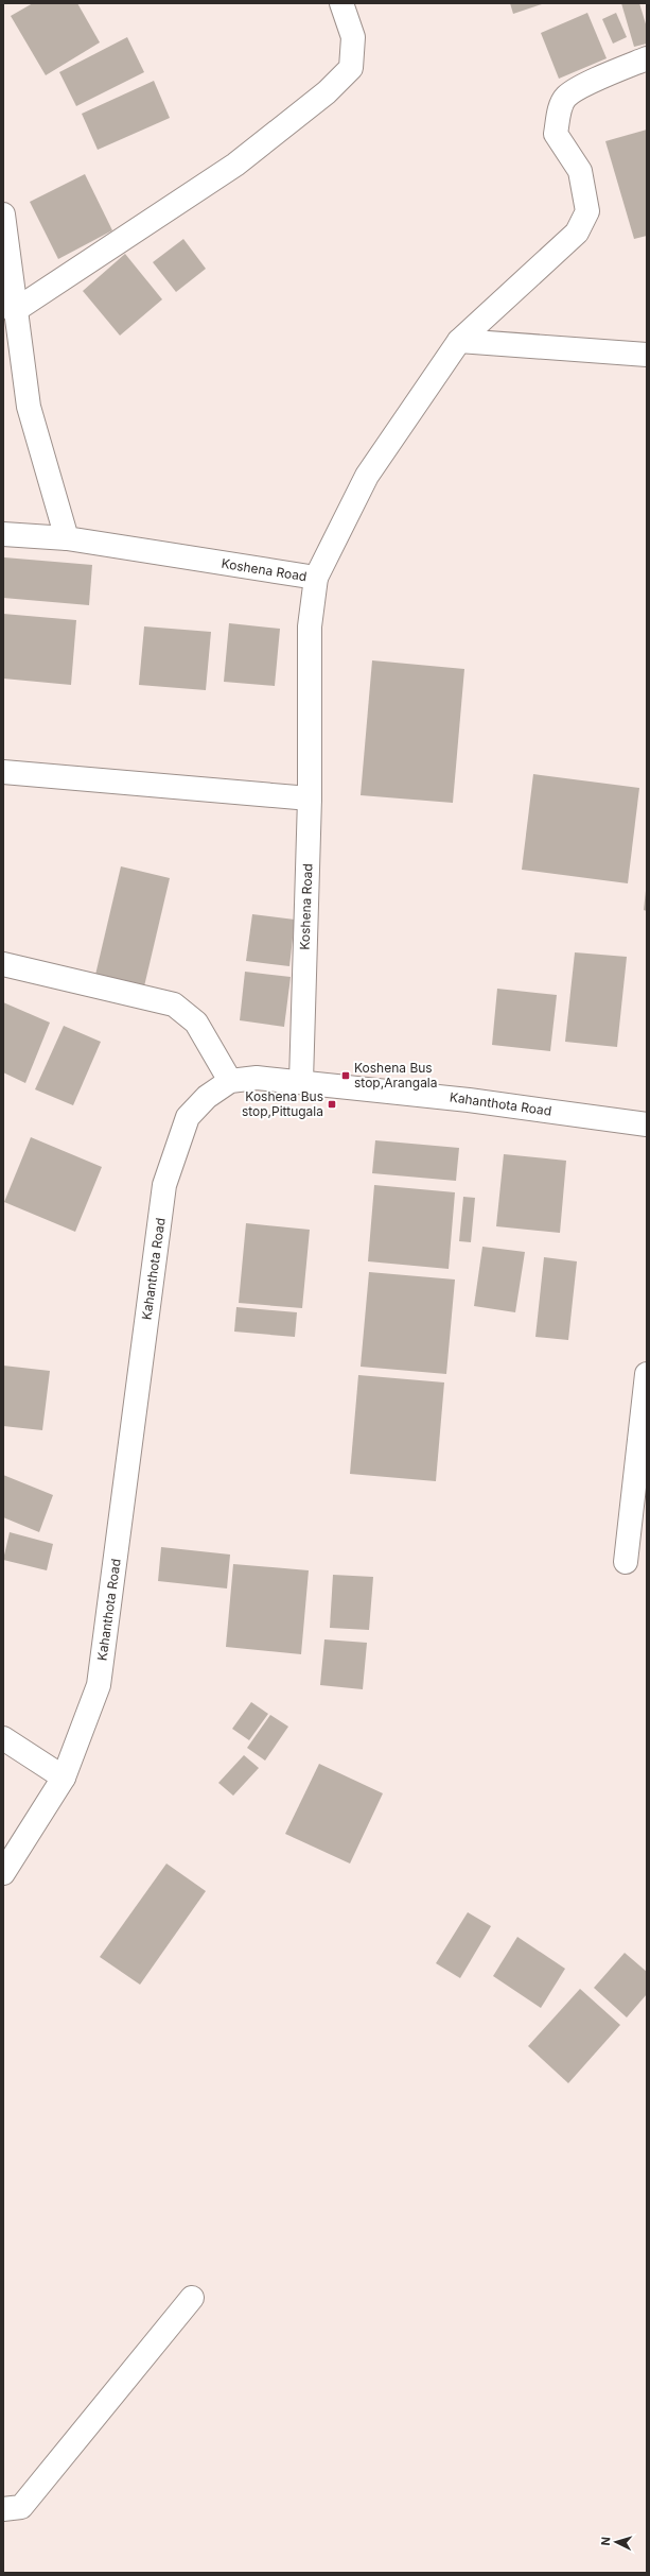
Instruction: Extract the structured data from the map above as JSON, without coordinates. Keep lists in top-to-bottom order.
{
  "streets": {
    "street": ["Koshena Road", "Kahanthota Road"]
  },
  "crossings": [
    ["Koshena Road", "Kahanthota Road"]
  ],
  "places": {
    "transit": ["Koshena Bus stop,Arangala", "Koshena Bus stop,Pittugala"]
  },
  "north": "left"
}
